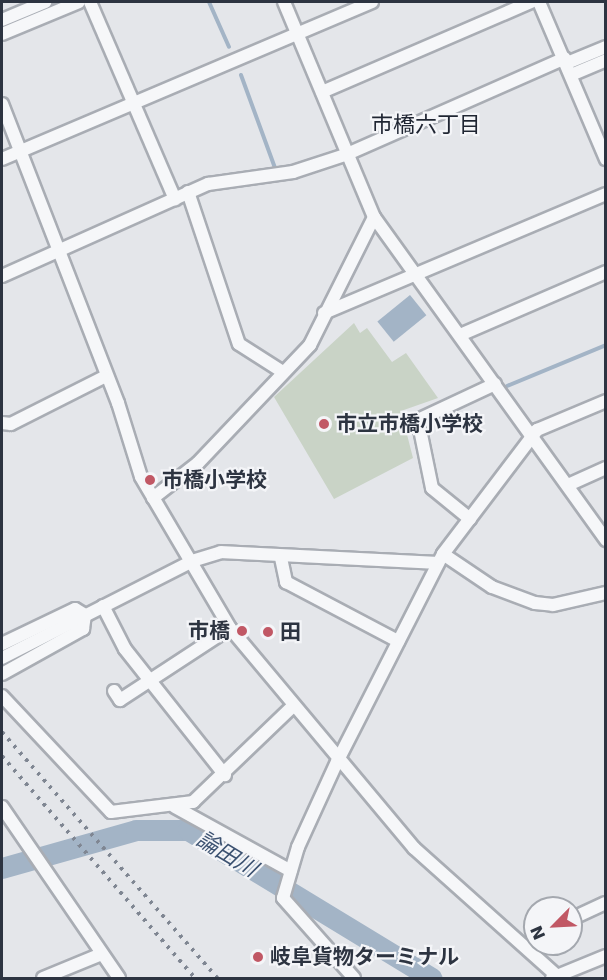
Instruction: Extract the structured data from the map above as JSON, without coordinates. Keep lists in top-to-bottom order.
{
  "districts": ["市橋六丁目"],
  "water": ["論田川"],
  "places": [
    "市立市橋小学校",
    "市橋小学校",
    "市橋",
    "田",
    "岐阜貨物ターミナル"
  ],
  "north": "bottom left"
}
